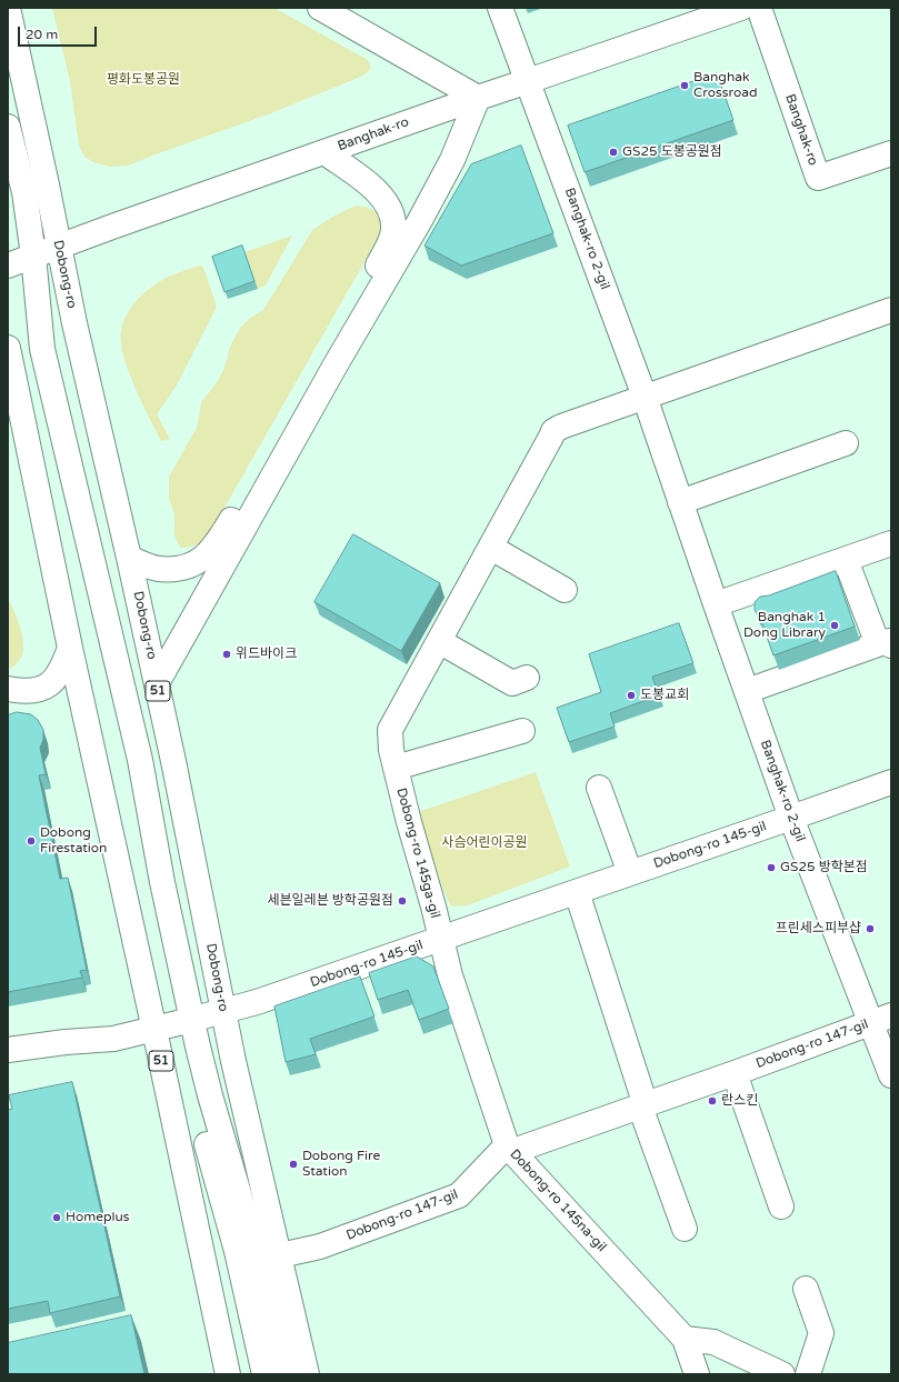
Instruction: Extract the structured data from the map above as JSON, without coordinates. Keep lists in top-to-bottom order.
{
  "streets": {
    "street": [
      "Banghak-ro",
      "Banghak-ro 2-gil",
      "Dobong-ro",
      "51",
      "Dobong-ro 145-gil",
      "Dobong-ro 145ga-gil",
      "Dobong-ro 147-gil",
      "Dobong-ro 145na-gil"
    ]
  },
  "crossings": [
    ["Banghak-ro", "Banghak-ro 2-gil"],
    ["Banghak-ro", "Dobong-ro"],
    ["Banghak-ro 2-gil", "Dobong-ro 145-gil"],
    ["Banghak-ro 2-gil", "Dobong-ro 145ga-gil"],
    ["Banghak-ro 2-gil", "Dobong-ro 147-gil"],
    ["Dobong-ro", "Dobong-ro 145-gil"],
    ["Dobong-ro", "Dobong-ro 147-gil"],
    ["51", "Dobong-ro 145-gil"],
    ["Dobong-ro 145-gil", "Dobong-ro 145ga-gil"],
    ["Dobong-ro 145-gil", "Dobong-ro 145na-gil"],
    ["Dobong-ro 145ga-gil", "Dobong-ro 145na-gil"],
    ["Dobong-ro 147-gil", "Dobong-ro 145na-gil"]
  ],
  "parks": ["평화도봉공원", "사슴어린이공원"],
  "places": [
    "Banghak Crossroad",
    "GS25 도봉공원점",
    "Banghak 1 Dong Library",
    "위드바이크",
    "도봉교회",
    "Dobong Firestation",
    "GS25 방학본점",
    "세븐일레븐 방학공원점",
    "프린세스피부샵",
    "란스킨",
    "Dobong Fire Station",
    "Homeplus"
  ],
  "scale_bar": "20 m"
}
